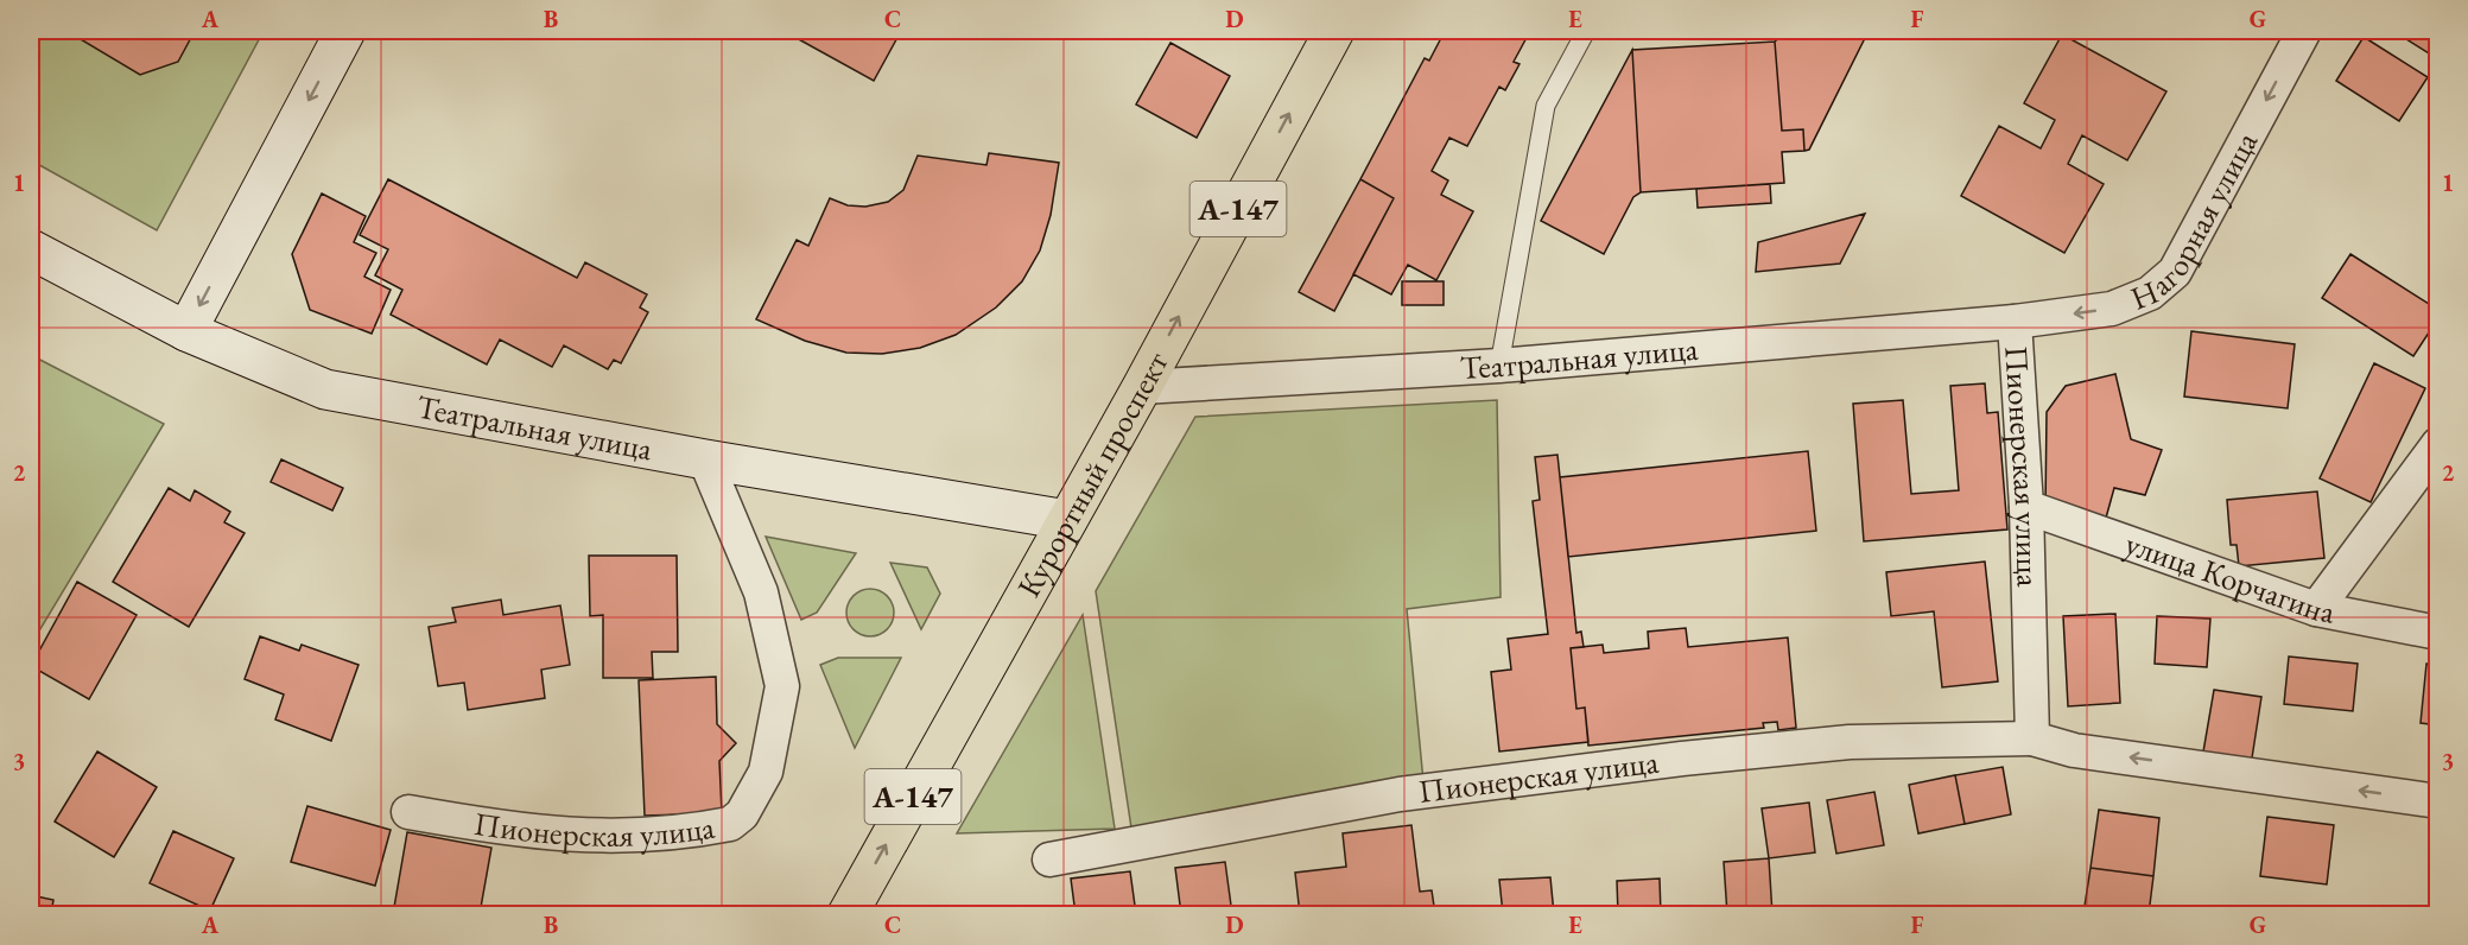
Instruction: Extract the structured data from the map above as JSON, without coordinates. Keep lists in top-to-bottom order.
{
  "streets": {
    "main road": ["А-147", "Театральная улица", "Курортный проспект"],
    "street": ["Нагорная улица", "Пионерская улица", "улица Корчагина"]
  },
  "crossings": [
    ["Нагорная улица", "Театральная улица"],
    ["Нагорная улица", "Пионерская улица"],
    ["Театральная улица", "Пионерская улица"],
    ["Театральная улица", "Курортный проспект"],
    ["Пионерская улица", "улица Корчагина"]
  ],
  "one_way": ["Нагорная улица", "Курортный проспект"],
  "grid": {
    "columns": [
      "A",
      "B",
      "C",
      "D",
      "E",
      "F",
      "G"
    ],
    "rows": ["1", "2", "3"]
  }
}
